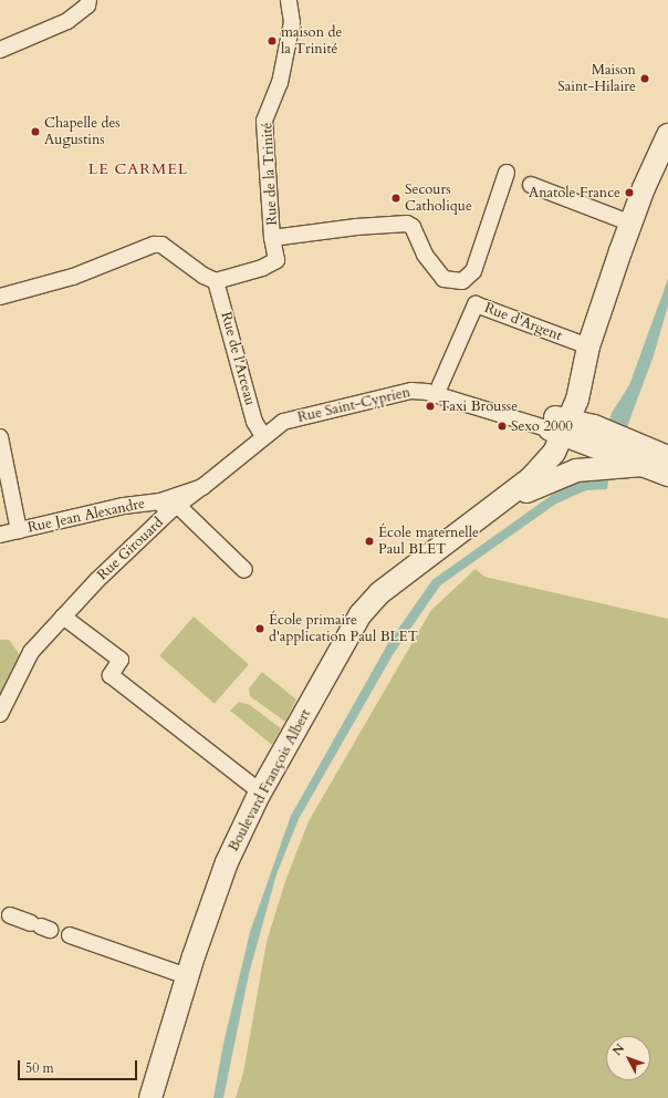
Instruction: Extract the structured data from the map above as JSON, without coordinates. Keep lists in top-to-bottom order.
{
  "streets": {
    "main road": ["Boulevard François Albert"],
    "street": [
      "Rue de la Trinité",
      "Rue d'Argent",
      "Rue de l'Arceau",
      "Rue Saint-Cyprien",
      "Rue Jean Alexandre",
      "Rue Girouard"
    ]
  },
  "crossings": [
    ["Rue de la Trinité", "Rue de l'Arceau"],
    ["Rue d'Argent", "Rue Saint-Cyprien"],
    ["Rue d'Argent", "Boulevard François Albert"],
    ["Rue de l'Arceau", "Rue Saint-Cyprien"],
    ["Rue de l'Arceau", "Rue Girouard"],
    ["Rue Saint-Cyprien", "Rue Girouard"],
    ["Rue Saint-Cyprien", "Boulevard François Albert"],
    ["Rue Jean Alexandre", "Rue Girouard"]
  ],
  "districts": ["LE CARMEL"],
  "places": [
    "maison de la Trinité",
    "Maison Saint-Hilaire",
    "Chapelle des Augustins",
    "Anatole France",
    "Secours Catholique",
    "Taxi Brousse",
    "Sexo 2000",
    "École maternelle Paul BLET",
    "École primaire d'application Paul BLET"
  ],
  "scale_bar": "50 m",
  "north": "top left"
}
